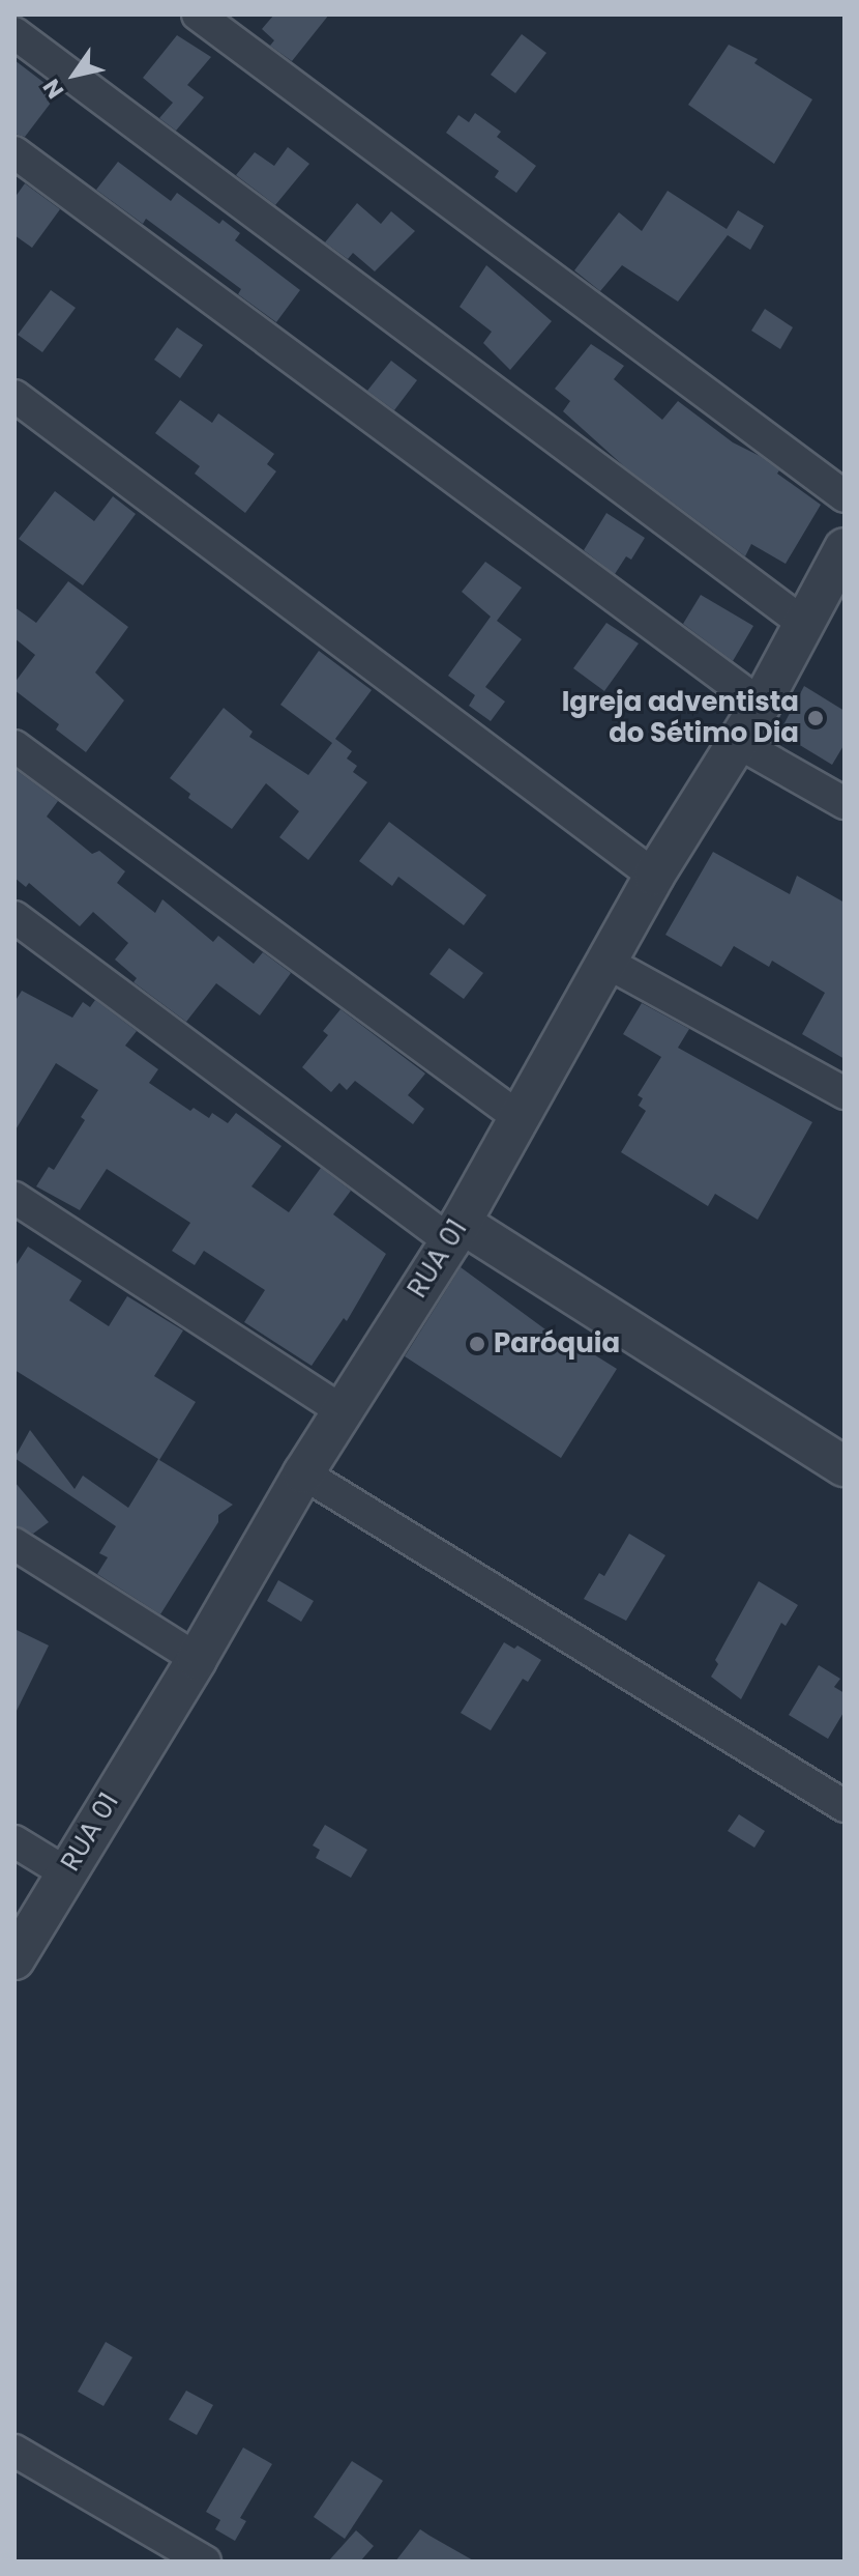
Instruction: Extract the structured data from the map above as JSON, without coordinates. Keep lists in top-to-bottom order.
{
  "streets": {
    "street": ["RUA 01"]
  },
  "places": ["Igreja adventista do Sétimo Dia", "Paróquia"],
  "north": "bottom left"
}
